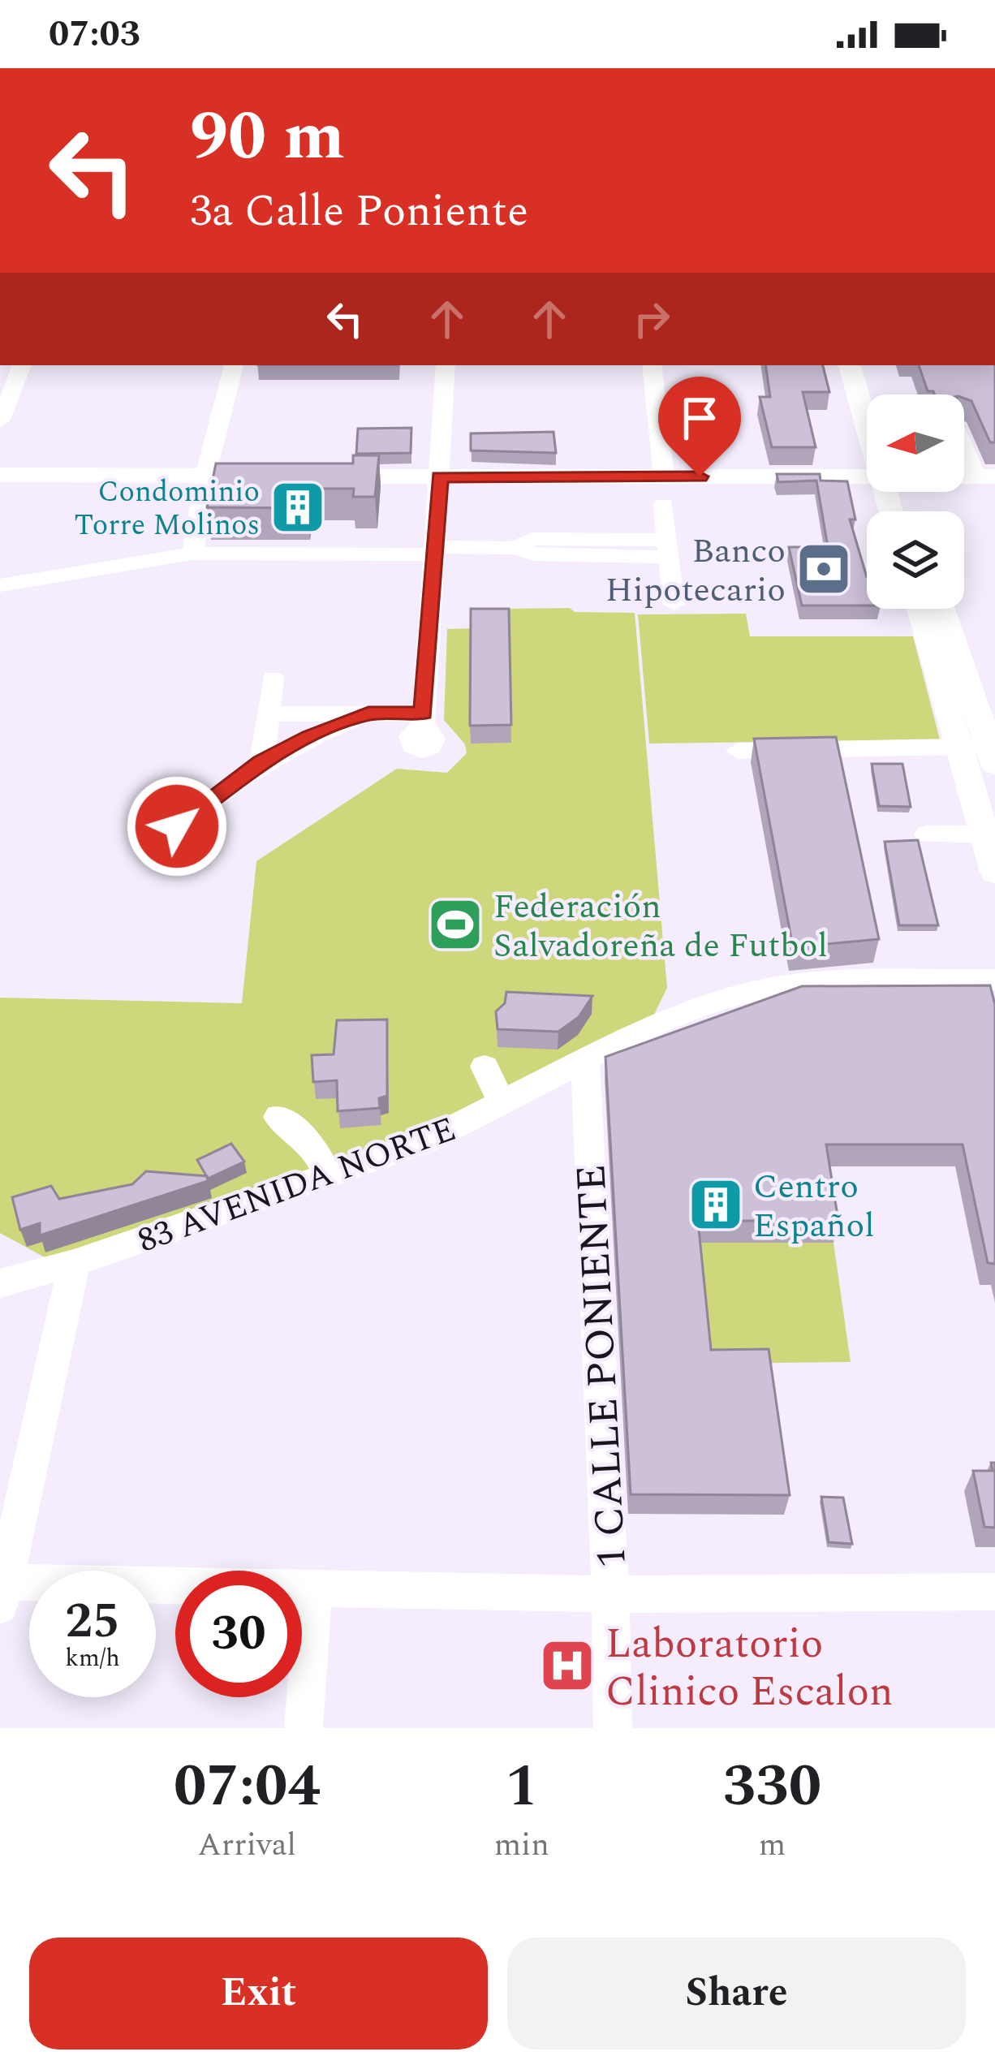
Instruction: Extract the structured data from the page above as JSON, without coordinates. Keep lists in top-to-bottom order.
{
  "streets": {
    "street": ["83 AVENIDA NORTE", "1 CALLE PONIENTE"]
  },
  "crossings": [
    ["83 AVENIDA NORTE", "1 CALLE PONIENTE"]
  ],
  "places": {
    "building": ["Condominio Torre Molinos", "Centro Español"],
    "bank": ["Banco Hipotecario"],
    "sports": ["Federación Salvadoreña de Futbol"],
    "hospital": ["Laboratorio Clinico Escalon"]
  },
  "north": "left",
  "page": {
    "status": "07:03",
    "turn": ["90 m", "3a Calle Poniente"],
    "speed": "25 km/h",
    "limit": "30",
    "eta": [
      "07:04",
      "Arrival",
      "1",
      "min",
      "330",
      "m"
    ],
    "buttons": ["Exit", "Share"]
  }
}
